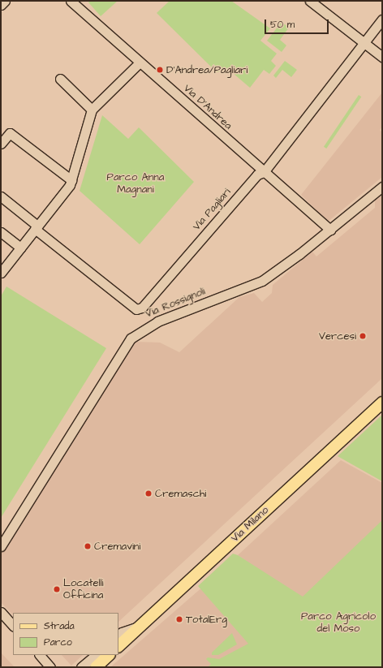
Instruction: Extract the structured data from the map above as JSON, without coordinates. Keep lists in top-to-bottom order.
{
  "streets": {
    "main road": ["Via Milano"],
    "street": ["Via D'Andrea", "Via Pagliari", "Via Rossignoli"]
  },
  "crossings": [
    ["Via D'Andrea", "Via Pagliari"],
    ["Via D'Andrea", "Via Rossignoli"]
  ],
  "parks": ["Parco Anna Magnani", "Parco Agricolo del Moso"],
  "places": [
    "D'Andrea/Pagliari",
    "Vercesi",
    "Cremaschi",
    "Cremavini",
    "Locatelli Officina",
    "TotalErg"
  ],
  "legend": ["Strada", "Parco"],
  "scale_bar": "50 m"
}
